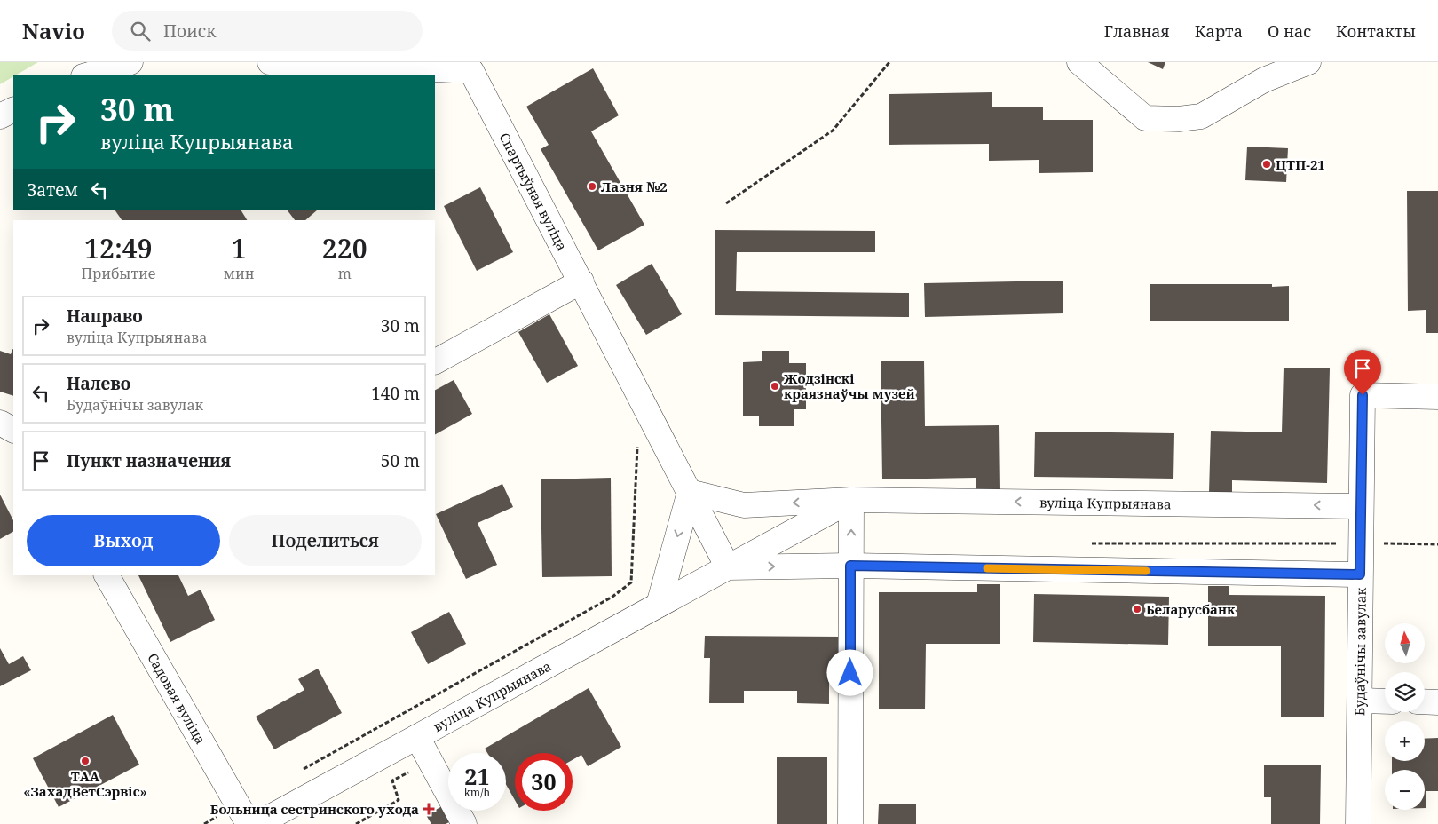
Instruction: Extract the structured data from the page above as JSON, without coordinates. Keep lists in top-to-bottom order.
{
  "streets": {
    "street": [
      "Спартыўная вуліца",
      "вуліца Купрыянава",
      "Будаўнічы завулак",
      "Садовая вуліца"
    ]
  },
  "crossings": [
    ["Спартыўная вуліца", "вуліца Купрыянава"],
    ["вуліца Купрыянава", "Будаўнічы завулак"]
  ],
  "places": {
    "other": [
      "ЦТП-21",
      "Лазня №2",
      "Жодзінскі краязнаўчы музей",
      "Беларусбанк",
      "ТАА «ЗахадВетСэрвіс»"
    ],
    "health": ["Больница сестринского ухода"]
  },
  "north": "top",
  "page": {
    "header": "Navio",
    "search": "Поиск",
    "nav": [
      "Главная",
      "Карта",
      "О нас",
      "Контакты"
    ],
    "turn": ["30 m", "вуліца Купрыянава"],
    "then": "Затем",
    "eta": [
      "12:49",
      "Прибытие",
      "1",
      "мин",
      "220",
      "m"
    ],
    "list": [
      {
        "name": "Направо",
        "note": "вуліца Купрыянава",
        "value": "30 m"
      },
      {
        "name": "Налево",
        "note": "Будаўнічы завулак",
        "value": "140 m"
      },
      {
        "name": "Пункт назначения",
        "value": "50 m"
      }
    ],
    "buttons": ["Выход", "Поделиться"],
    "map_buttons": ["+", "−"],
    "speed": "21 km/h",
    "limit": "30"
  }
}
